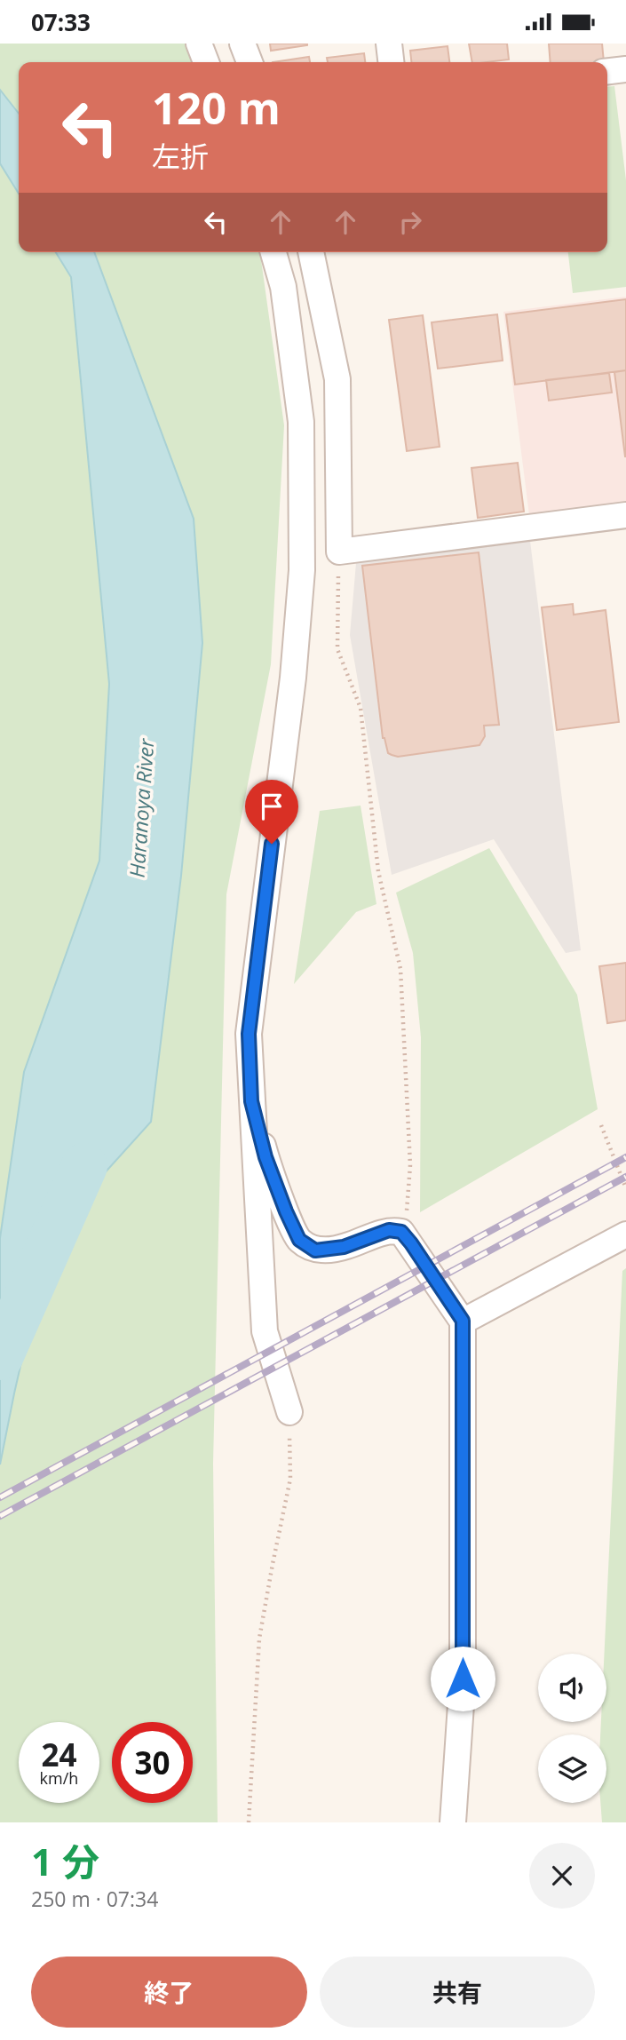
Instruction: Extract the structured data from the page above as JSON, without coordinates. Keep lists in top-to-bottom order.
{
  "water": ["Haranoya River"],
  "page": {
    "status": "07:33",
    "turn": ["120 m", "左折"],
    "speed": "24 km/h",
    "limit": "30",
    "heading": ["1 分", "250 m · 07:34"],
    "buttons": ["終了", "共有"]
  }
}
